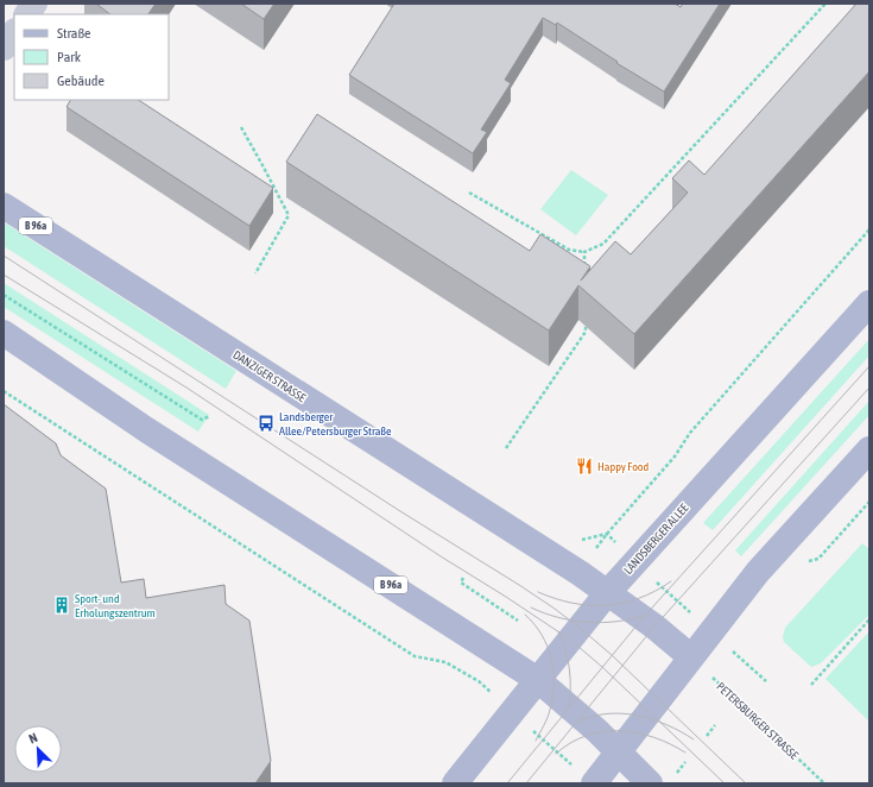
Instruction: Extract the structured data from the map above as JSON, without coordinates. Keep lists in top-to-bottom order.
{
  "streets": {
    "main road": ["B 96a", "DANZIGER STRASSE", "LANDSBERGER ALLEE"],
    "path": ["PETERSBURGER STRASSE"]
  },
  "crossings": [
    ["B 96a", "DANZIGER STRASSE"],
    ["B 96a", "LANDSBERGER ALLEE"],
    ["B 96a", "PETERSBURGER STRASSE"],
    ["DANZIGER STRASSE", "LANDSBERGER ALLEE"]
  ],
  "places": {
    "bus stop": ["Landsberger Allee/Petersburger Straße"],
    "restaurant": ["Happy Food"],
    "building": ["Sport- und Erholungszentrum"]
  },
  "legend": ["Straße", "Park", "Gebäude"],
  "north": "top left"
}
